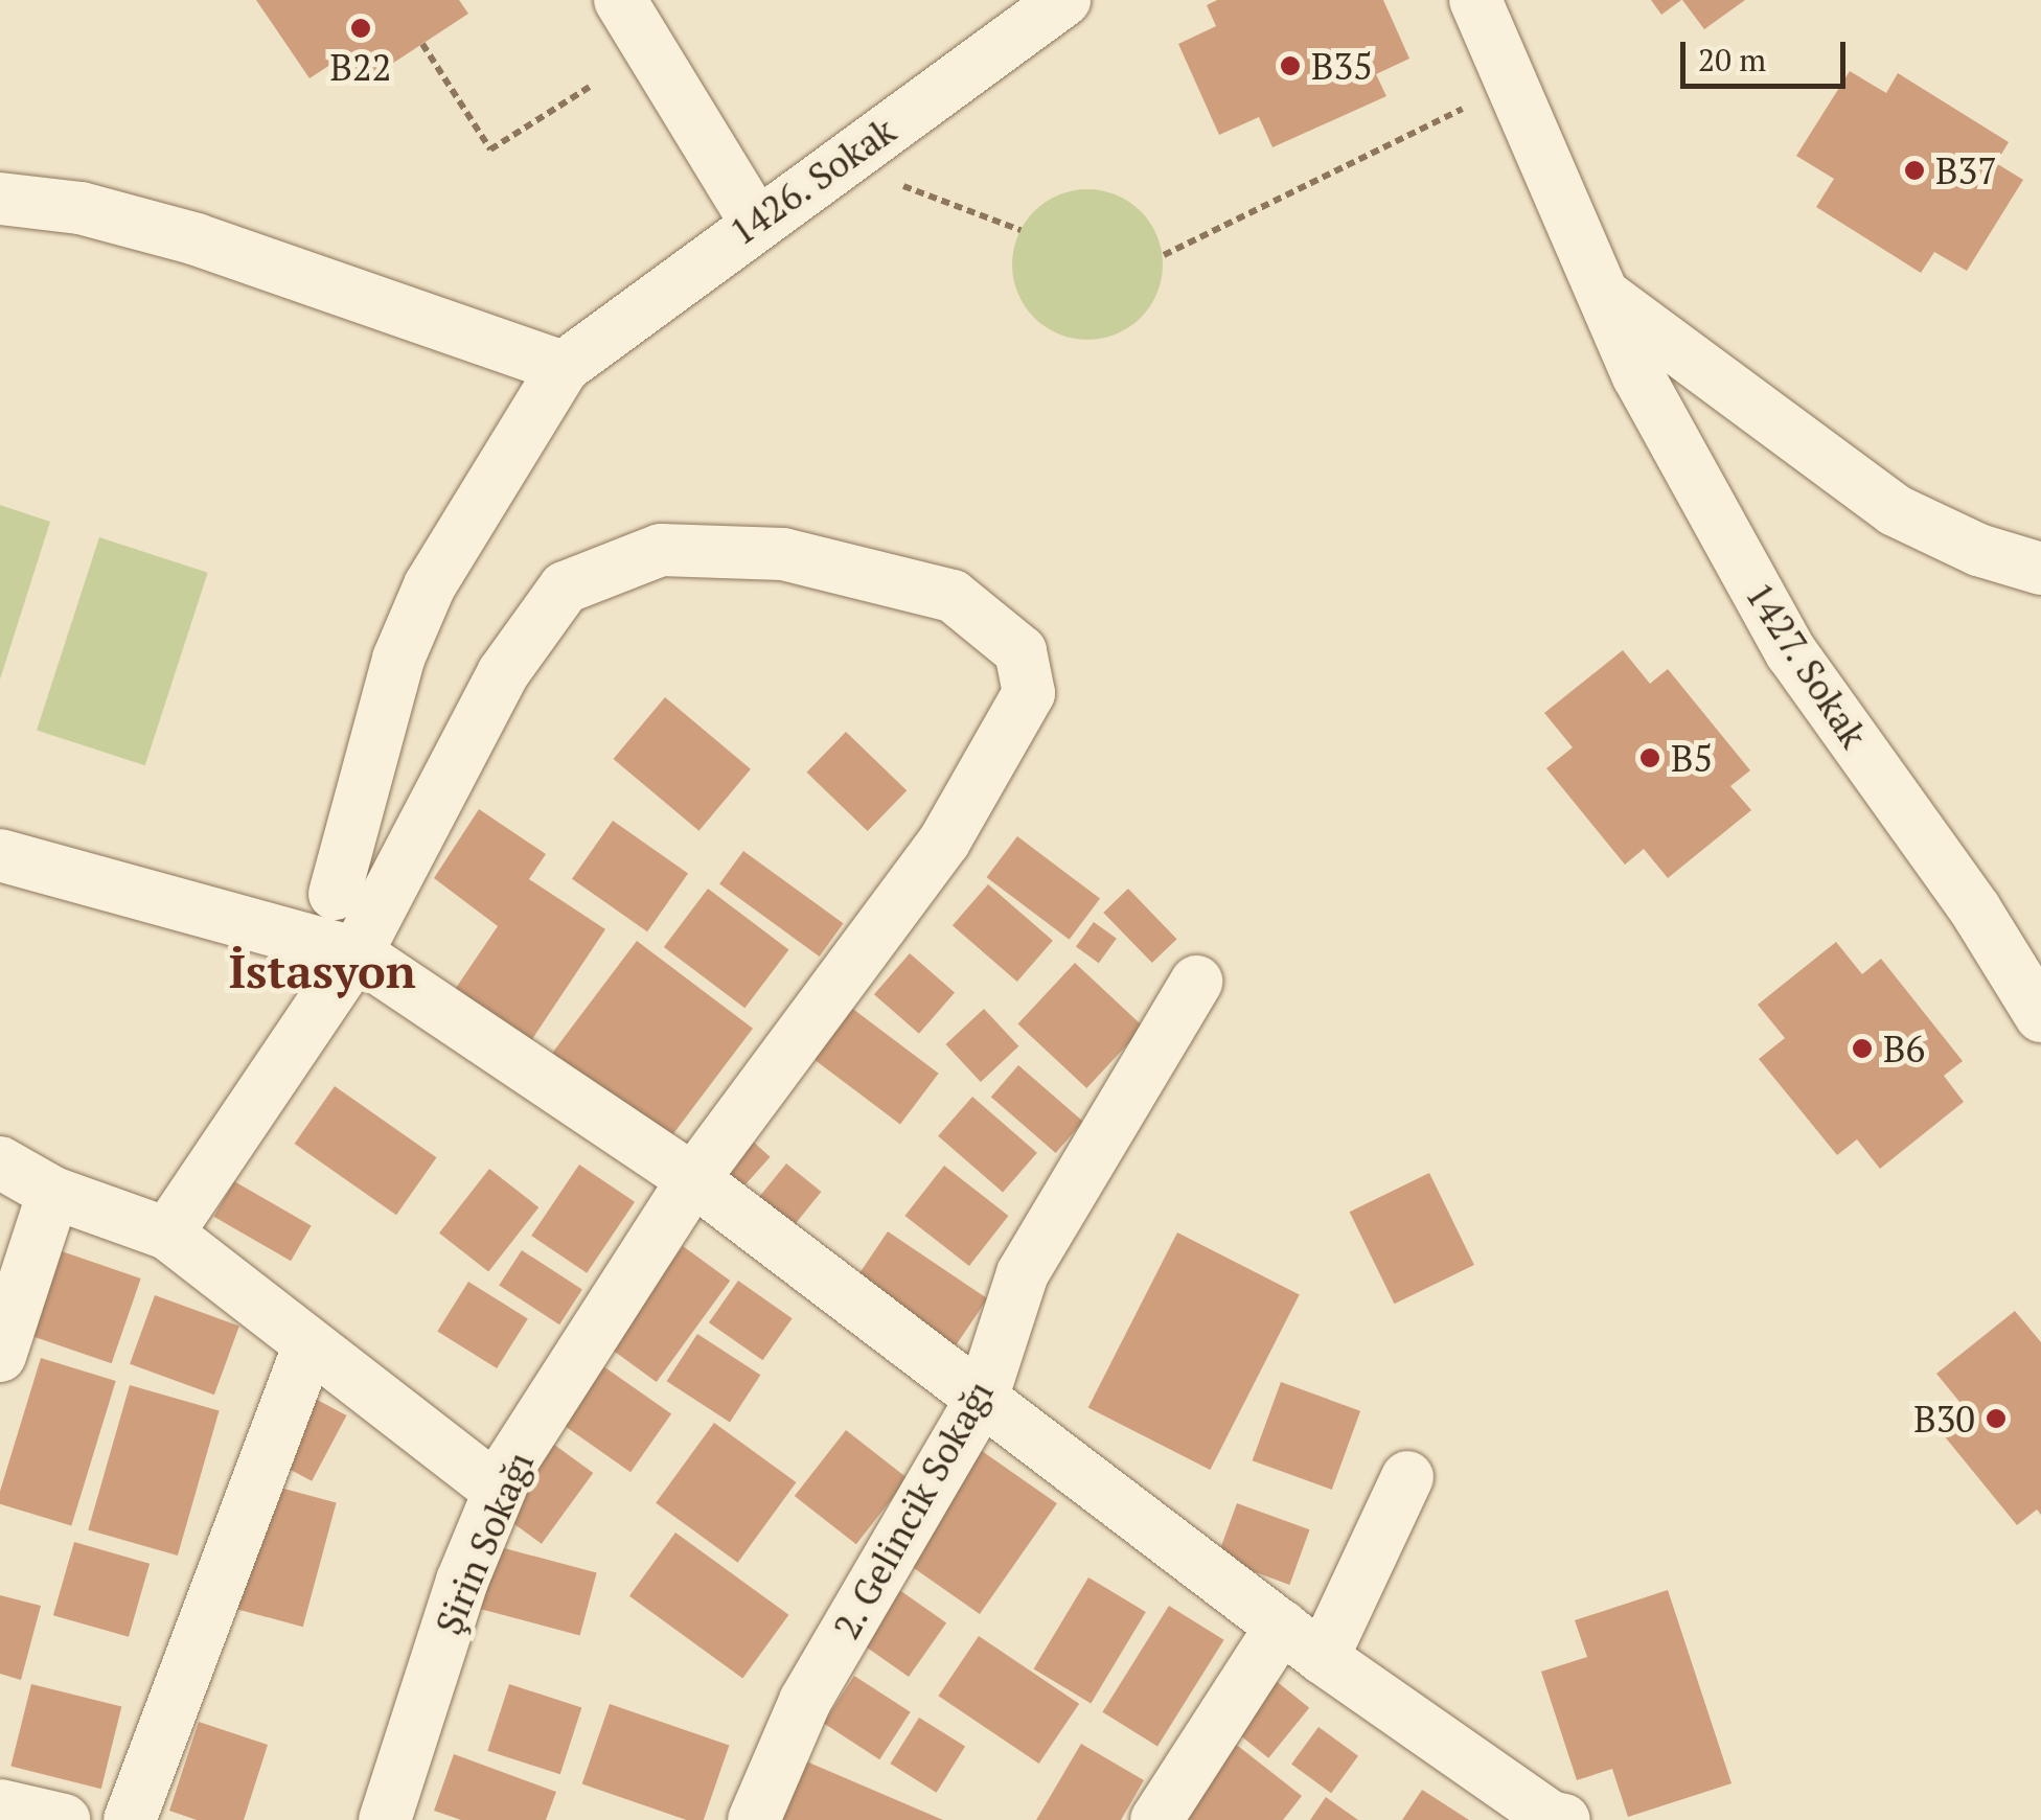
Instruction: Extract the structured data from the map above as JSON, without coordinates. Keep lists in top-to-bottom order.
{
  "streets": {
    "street": [
      "1426. Sokak",
      "1427. Sokak",
      "2. Gelincik Sokağı",
      "Şirin Sokağı"
    ]
  },
  "districts": ["İstasyon"],
  "places": [
    "B22",
    "B35",
    "B37",
    "B5",
    "B6",
    "B30"
  ],
  "scale_bar": "20 m"
}
